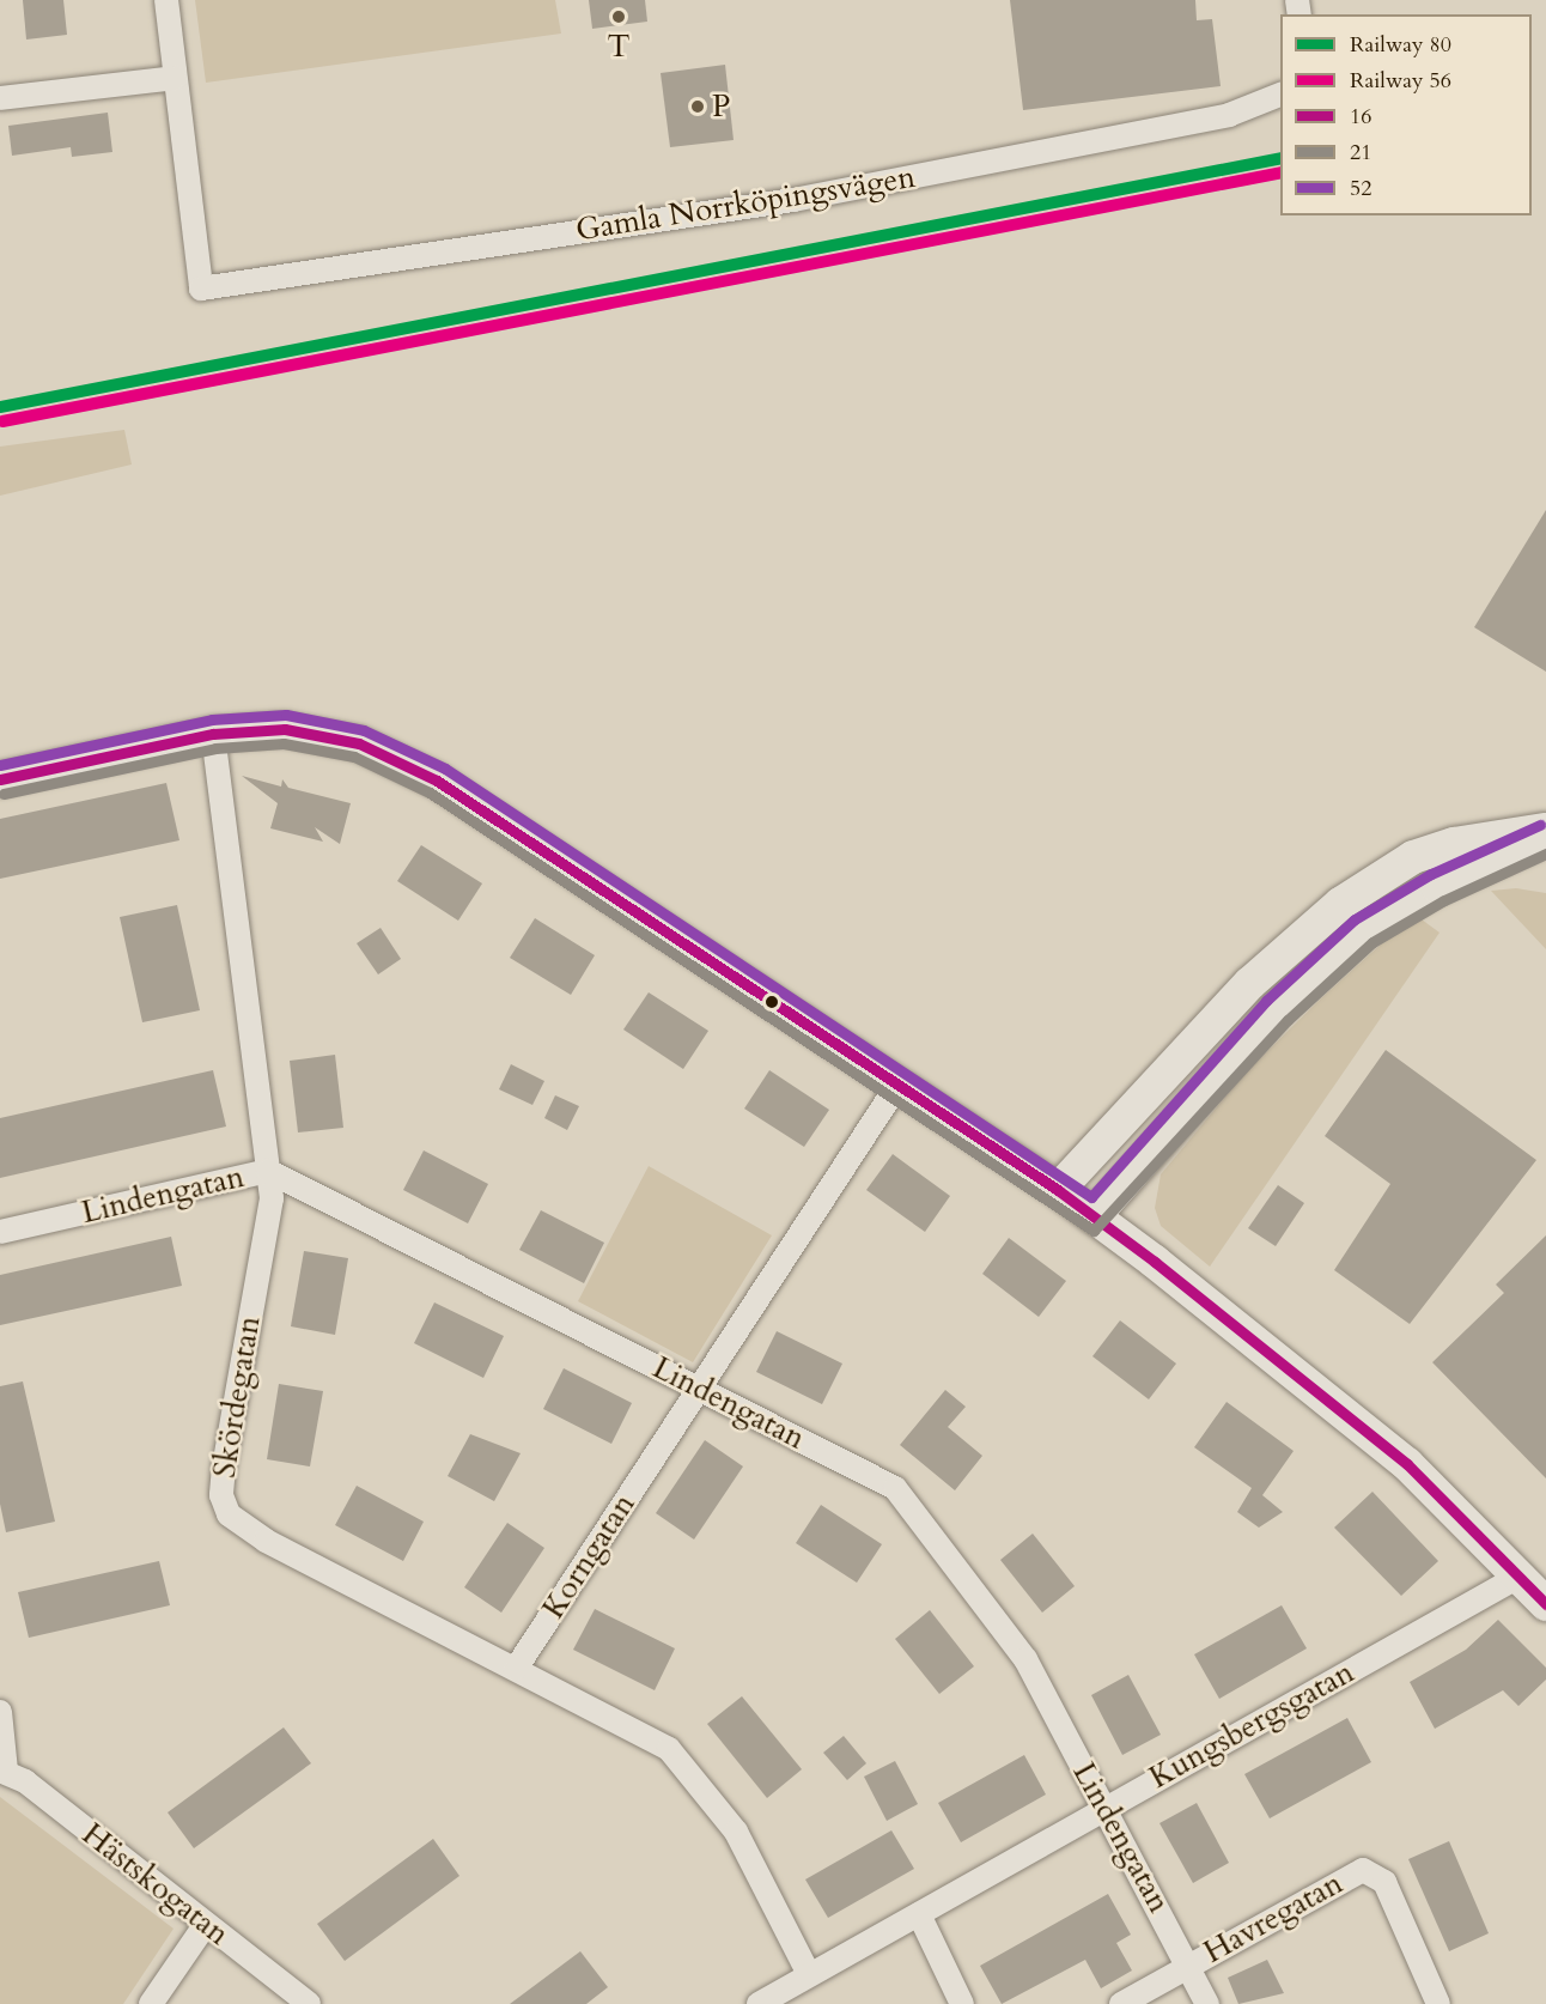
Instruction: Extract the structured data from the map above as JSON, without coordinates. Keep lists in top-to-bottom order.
{
  "streets": {
    "street": [
      "Gamla Norrköpingsvägen",
      "Lindengatan",
      "Skördegatan",
      "Korngatan",
      "Kungsbergsgatan",
      "Hästskogatan",
      "Havregatan"
    ]
  },
  "crossings": [
    ["Lindengatan", "Skördegatan"],
    ["Lindengatan", "Korngatan"],
    ["Lindengatan", "Kungsbergsgatan"],
    ["Lindengatan", "Havregatan"],
    ["Skördegatan", "Korngatan"],
    ["Skördegatan", "Kungsbergsgatan"]
  ],
  "places": ["T", "P"],
  "lines": [
    "rail line 80",
    "rail line 56",
    "transit line 52",
    "transit line 16",
    "transit line 21"
  ],
  "legend": [
    "Railway 80",
    "Railway 56",
    "16",
    "21",
    "52"
  ]
}
